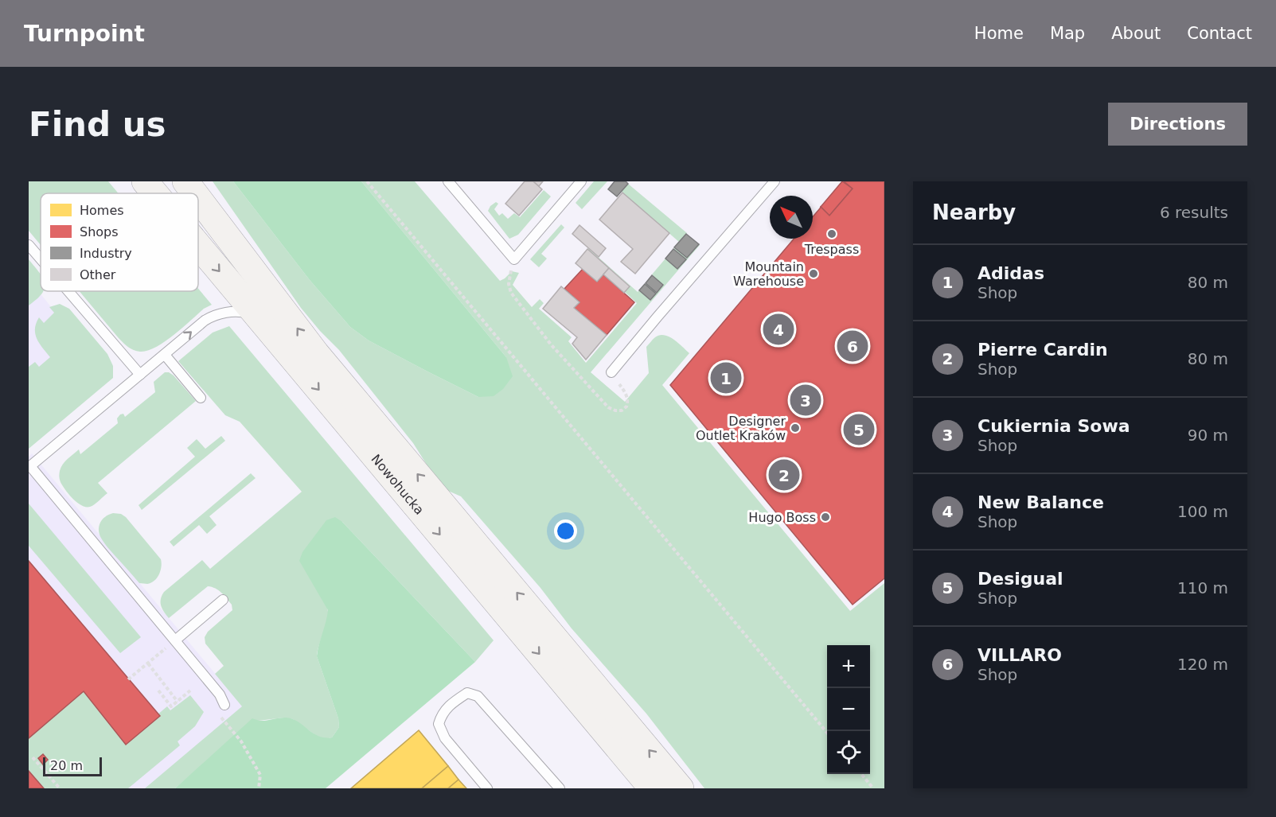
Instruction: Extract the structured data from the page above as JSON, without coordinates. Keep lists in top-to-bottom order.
{
  "streets": {
    "main road": ["Nowohucka"]
  },
  "places": [
    "Trespass",
    "Mountain Warehouse",
    "Designer Outlet Kraków",
    "Hugo Boss"
  ],
  "legend": [
    "Homes",
    "Shops",
    "Industry",
    "Other"
  ],
  "scale_bar": "20 m",
  "north": "top left",
  "page": {
    "header": "Turnpoint",
    "nav": [
      "Home",
      "Map",
      "About",
      "Contact"
    ],
    "buttons": "Directions",
    "title": "Find us",
    "heading": ["Nearby", "6 results"],
    "list": [
      {
        "mark": "1",
        "name": "Adidas",
        "note": "Shop",
        "value": "80 m"
      },
      {
        "mark": "2",
        "name": "Pierre Cardin",
        "note": "Shop",
        "value": "80 m"
      },
      {
        "mark": "3",
        "name": "Cukiernia Sowa",
        "note": "Shop",
        "value": "90 m"
      },
      {
        "mark": "4",
        "name": "New Balance",
        "note": "Shop",
        "value": "100 m"
      },
      {
        "mark": "5",
        "name": "Desigual",
        "note": "Shop",
        "value": "110 m"
      },
      {
        "mark": "6",
        "name": "VILLARO",
        "note": "Shop",
        "value": "120 m"
      }
    ],
    "pins": [
      "4",
      "6",
      "1",
      "3",
      "5",
      "2"
    ],
    "map_buttons": ["+", "−"],
    "scale": "20 m"
  }
}
